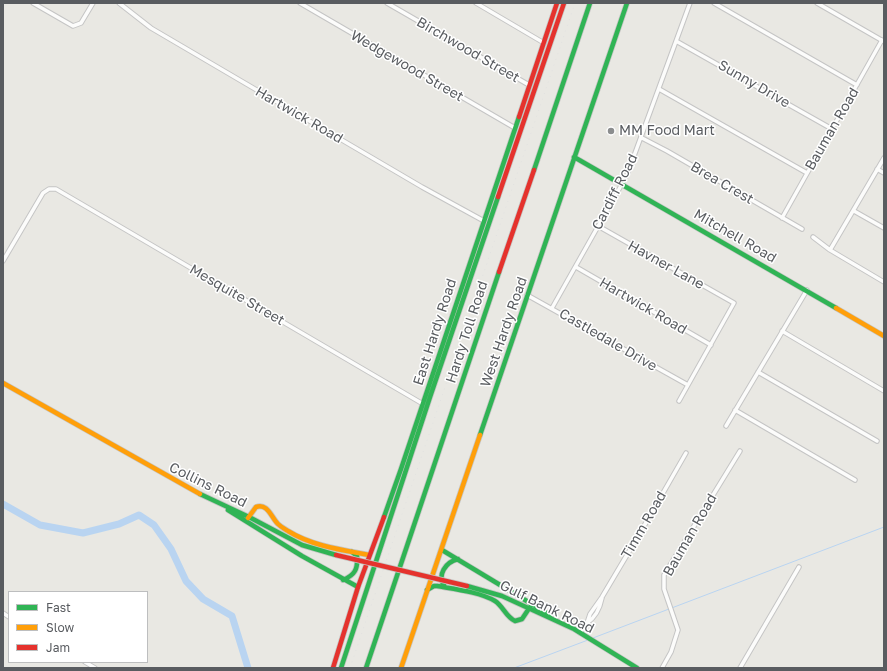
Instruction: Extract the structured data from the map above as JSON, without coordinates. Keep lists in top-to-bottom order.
{
  "streets": {
    "main road": [
      "Mitchell Road",
      "East Hardy Road",
      "Hardy Toll Road",
      "West Hardy Road",
      "Collins Road",
      "Gulf Bank Road"
    ],
    "street": [
      "Birchwood Street",
      "Wedgewood Street",
      "Sunny Drive",
      "Hartwick Road",
      "Bauman Road",
      "Brea Crest",
      "Cardiff Road",
      "Havner Lane",
      "Mesquite Street",
      "Castledale Drive",
      "Timm Road"
    ]
  },
  "crossings": [
    ["Birchwood Street", "East Hardy Road"],
    ["Wedgewood Street", "East Hardy Road"],
    ["Sunny Drive", "Bauman Road"],
    ["Sunny Drive", "Cardiff Road"],
    ["Hartwick Road", "Cardiff Road"],
    ["Hartwick Road", "Havner Lane"],
    ["Hartwick Road", "East Hardy Road"],
    ["Bauman Road", "Brea Crest"],
    ["Brea Crest", "Cardiff Road"],
    ["Cardiff Road", "Mitchell Road"],
    ["Cardiff Road", "Havner Lane"],
    ["Cardiff Road", "Castledale Drive"],
    ["Mitchell Road", "West Hardy Road"],
    ["Mesquite Street", "East Hardy Road"],
    ["West Hardy Road", "Castledale Drive"],
    ["Collins Road", "Gulf Bank Road"],
    ["Timm Road", "Gulf Bank Road"]
  ],
  "places": ["MM Food Mart"],
  "legend": ["Fast", "Slow", "Jam"]
}
